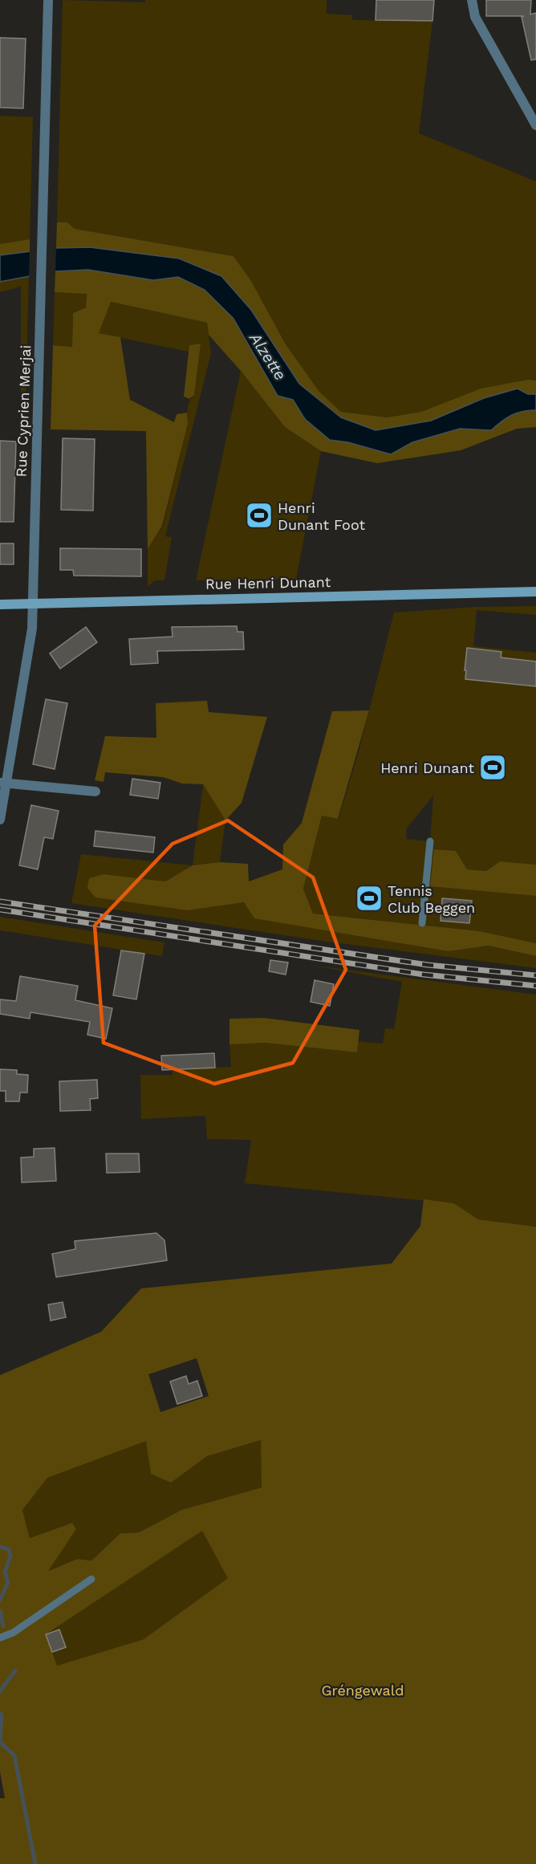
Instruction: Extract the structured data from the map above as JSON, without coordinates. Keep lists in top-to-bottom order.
{
  "streets": {
    "main road": ["Rue Henri Dunant"],
    "street": ["Rue Cyprien Merjai"]
  },
  "crossings": [
    ["Rue Cyprien Merjai", "Rue Henri Dunant"]
  ],
  "water": ["Alzette"],
  "parks": ["Gréngewald"],
  "places": {
    "sports": ["Henri Dunant Foot", "Henri Dunant", "Tennis Club Beggen"]
  }
}
